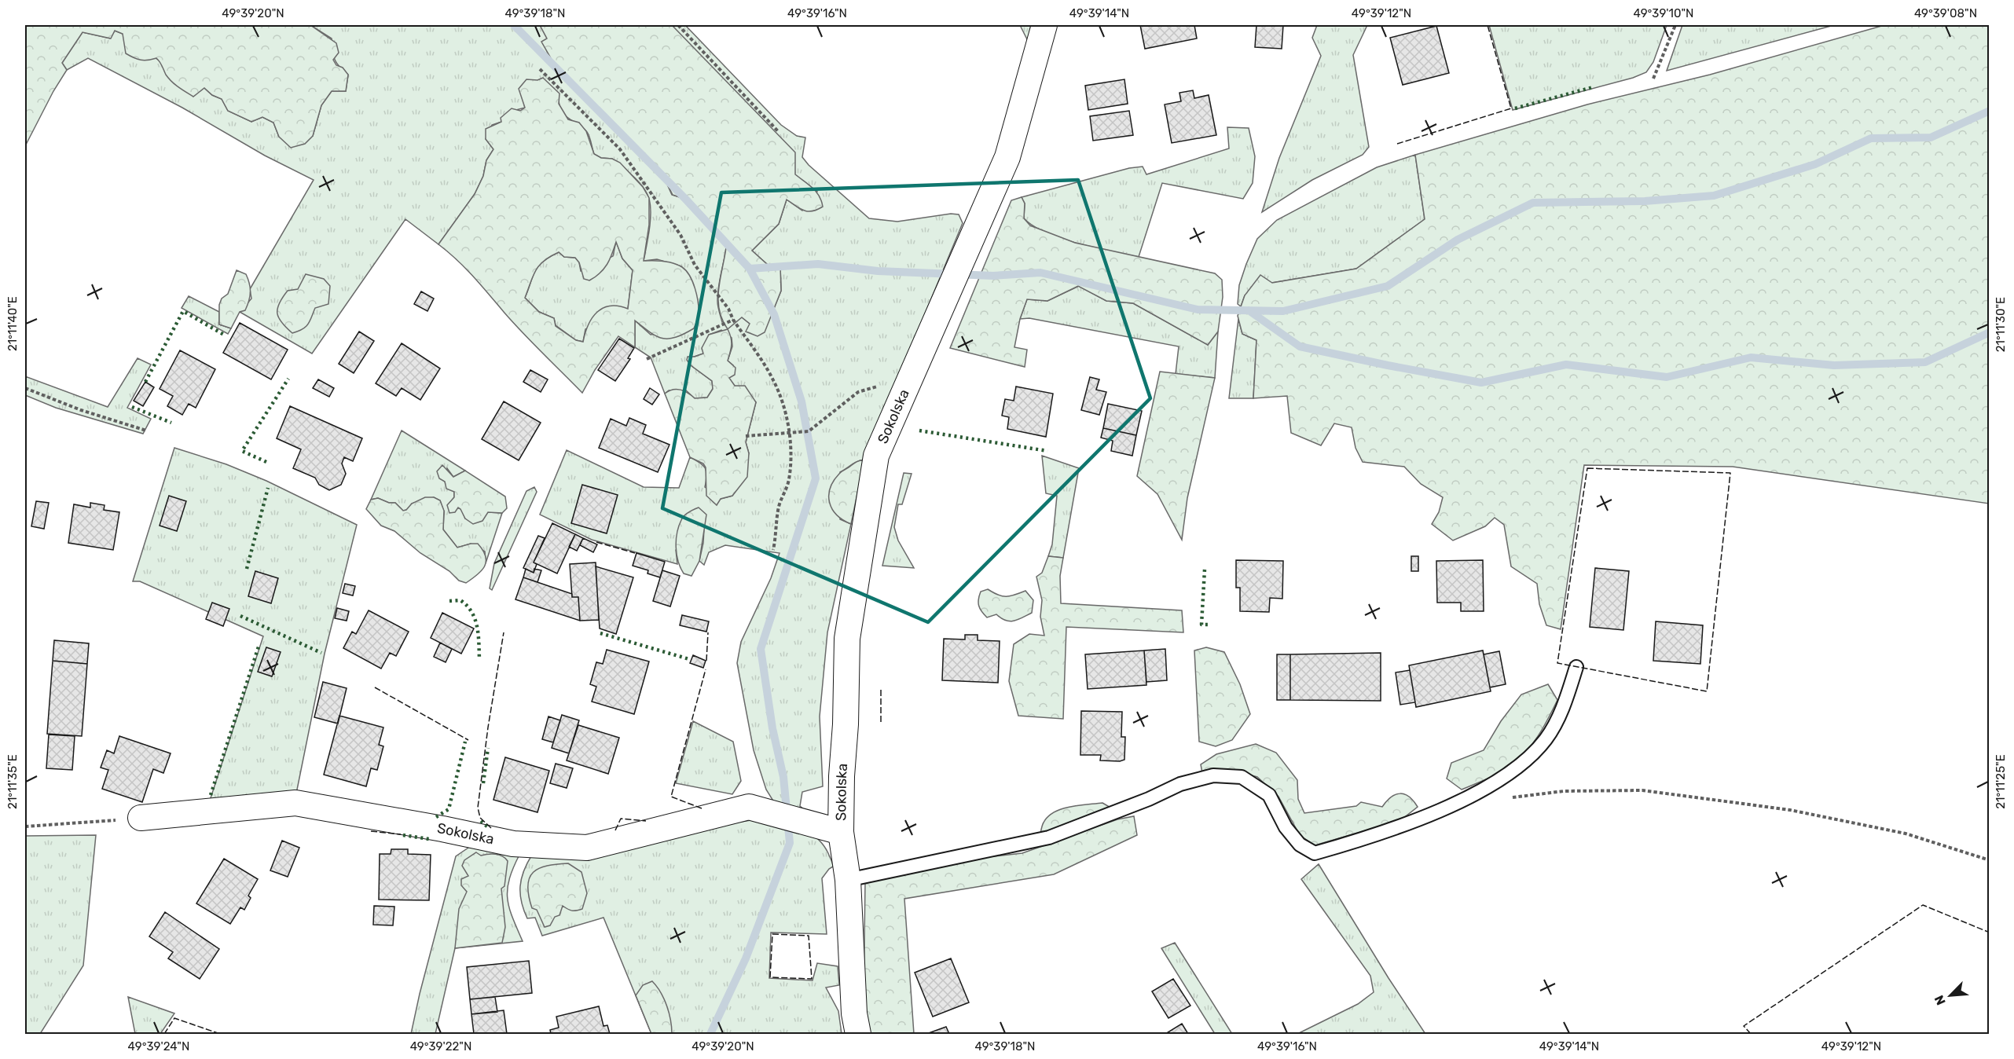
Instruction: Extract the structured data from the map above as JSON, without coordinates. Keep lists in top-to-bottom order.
{
  "streets": {
    "street": ["Sokolska"]
  },
  "north": "bottom left",
  "coordinates": [
    "49°39'20\"N",
    "49°39'18\"N",
    "49°39'16\"N",
    "49°39'14\"N",
    "49°39'12\"N",
    "49°39'10\"N",
    "49°39'08\"N",
    "21°11'40\"E",
    "21°11'30\"E",
    "21°11'35\"E",
    "21°11'25\"E",
    "49°39'24\"N",
    "49°39'22\"N"
  ]
}
